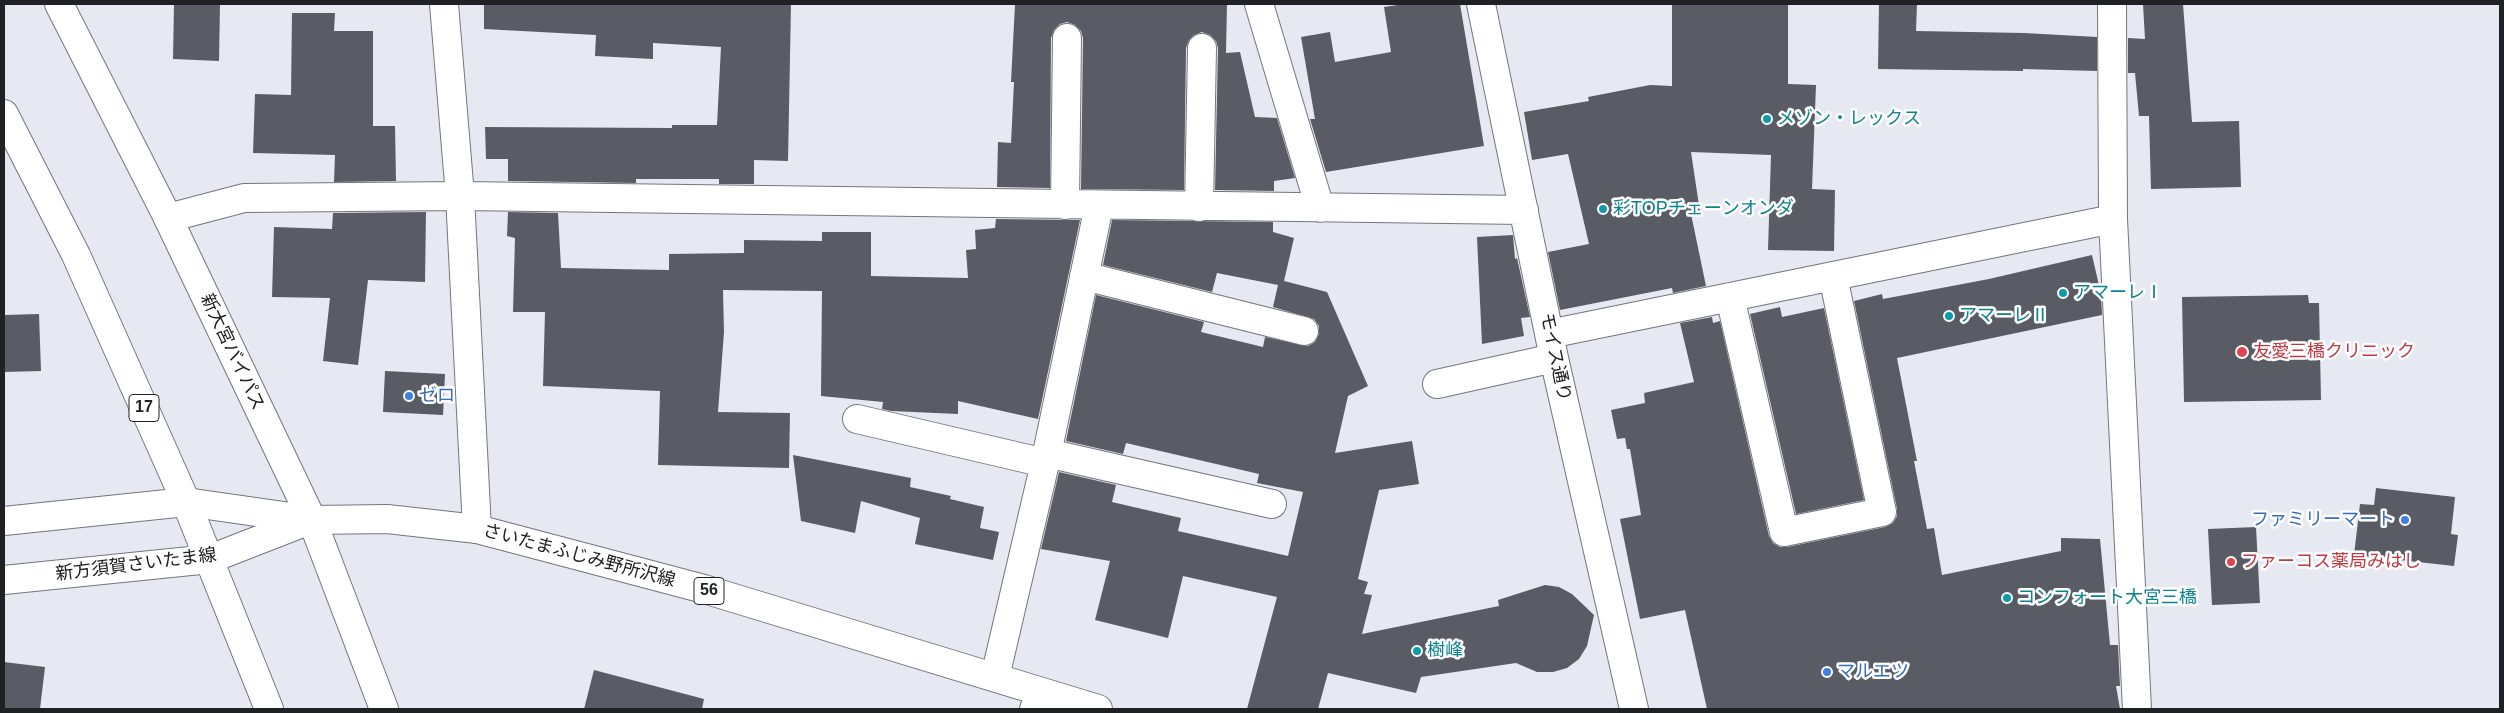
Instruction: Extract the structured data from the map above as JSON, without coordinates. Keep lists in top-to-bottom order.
{
  "streets": {
    "main road": [
      "新大宮バイパス",
      "モイス通り",
      "17",
      "さいたまふじみ野所沢線",
      "新方須賀さいたま線",
      "56"
    ]
  },
  "crossings": [
    ["新大宮バイパス", "さいたまふじみ野所沢線"],
    ["新大宮バイパス", "新方須賀さいたま線"],
    ["17", "新方須賀さいたま線"],
    ["さいたまふじみ野所沢線", "新方須賀さいたま線"]
  ],
  "places": [
    "メゾン・レックス",
    "彩TOPチェーンオンダ",
    "アマーレⅠ",
    "アマーレⅡ",
    "友愛三橋クリニック",
    "ゼロ",
    "ファミリーマート",
    "ファーコス薬局みはし",
    "コンフォート大宮三橋",
    "樹峰",
    "マルエツ"
  ]
}
